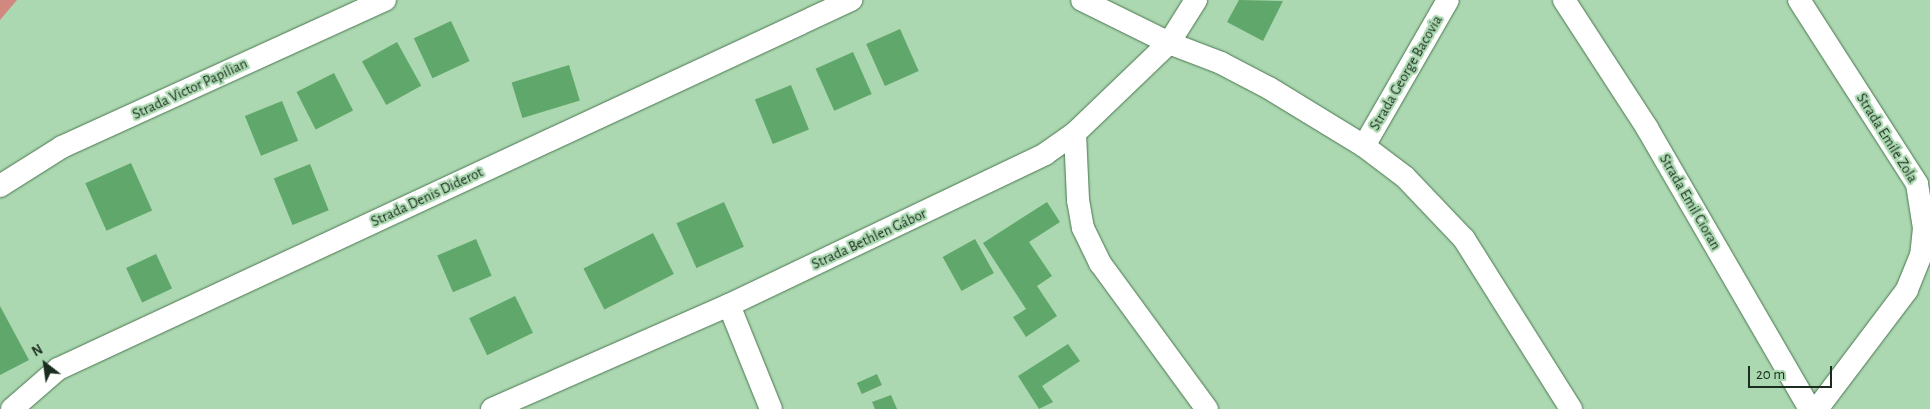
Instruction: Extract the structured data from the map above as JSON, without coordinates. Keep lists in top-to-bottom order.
{
  "streets": {
    "street": [
      "Strada George Bacovia",
      "Strada Victor Papilian",
      "Strada Emile Zola",
      "Strada Denis Diderot",
      "Strada Emil Cioran",
      "Strada Bethlen Gábor"
    ]
  },
  "scale_bar": "20 m",
  "north": "top left"
}
